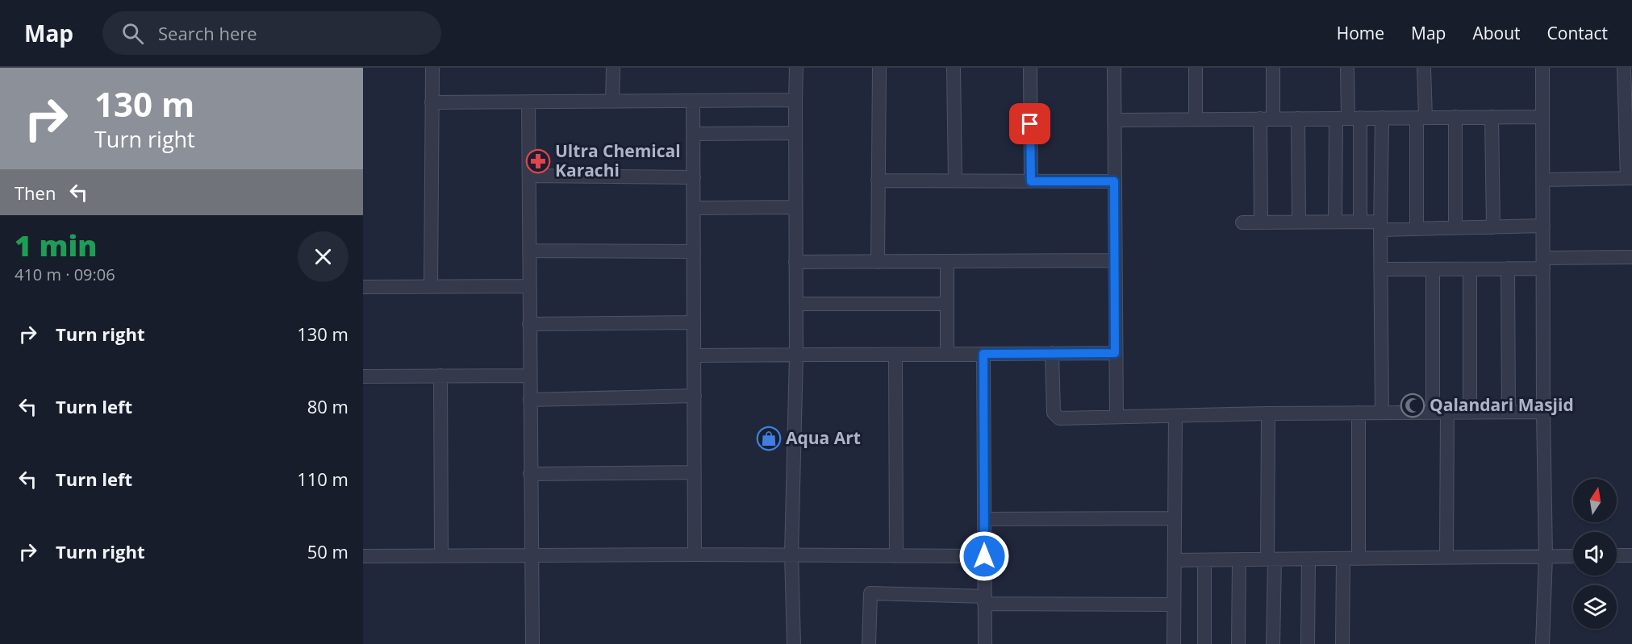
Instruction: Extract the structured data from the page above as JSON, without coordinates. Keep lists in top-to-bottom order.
{
  "places": {
    "pharmacy": ["Ultra Chemical Karachi"],
    "mosque": ["Qalandari Masjid"],
    "shop": ["Aqua Art"]
  },
  "north": "top",
  "page": {
    "header": "Map",
    "search": "Search here",
    "nav": [
      "Home",
      "Map",
      "About",
      "Contact"
    ],
    "turn": ["130 m", "Turn right"],
    "then": "Then",
    "heading": ["1 min", "410 m · 09:06"],
    "list": [
      {
        "name": "Turn right",
        "value": "130 m"
      },
      {
        "name": "Turn left",
        "value": "80 m"
      },
      {
        "name": "Turn left",
        "value": "110 m"
      },
      {
        "name": "Turn right",
        "value": "50 m"
      }
    ]
  }
}
